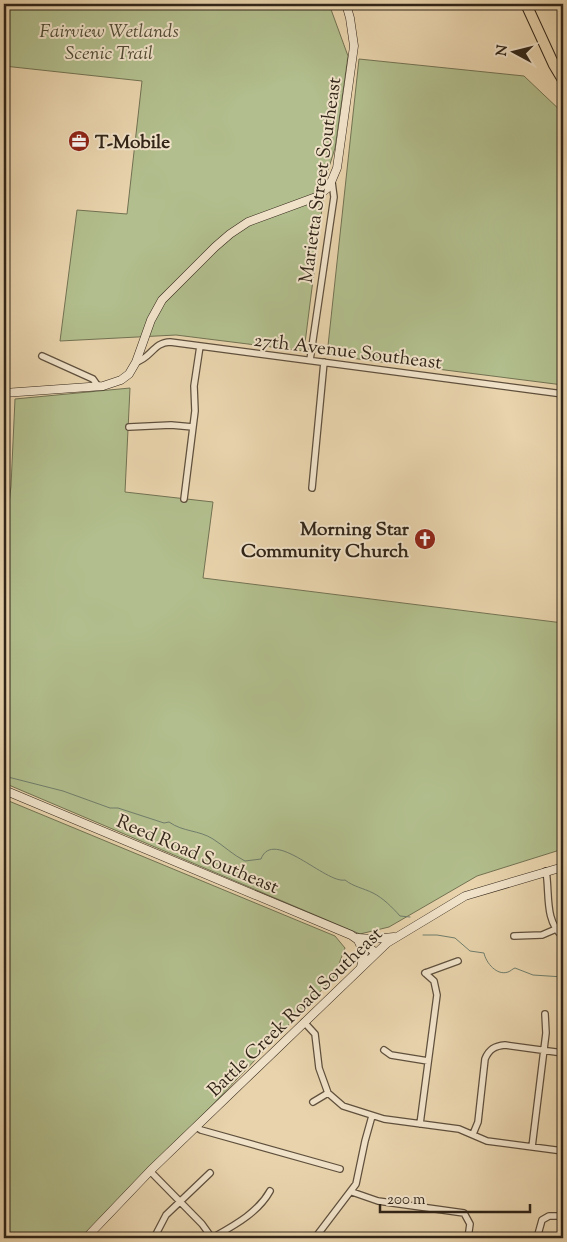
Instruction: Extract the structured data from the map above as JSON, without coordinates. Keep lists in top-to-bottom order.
{
  "streets": {
    "street": [
      "Marietta Street Southeast",
      "27th Avenue Southeast",
      "Reed Road Southeast",
      "Battle Creek Road Southeast"
    ]
  },
  "crossings": [
    ["Marietta Street Southeast", "27th Avenue Southeast"],
    ["Reed Road Southeast", "Battle Creek Road Southeast"]
  ],
  "parks": ["Fairview Wetlands Scenic Trail"],
  "places": {
    "office": ["T-Mobile"],
    "church": ["Morning Star Community Church"]
  },
  "scale_bar": "200 m",
  "north": "left"
}
